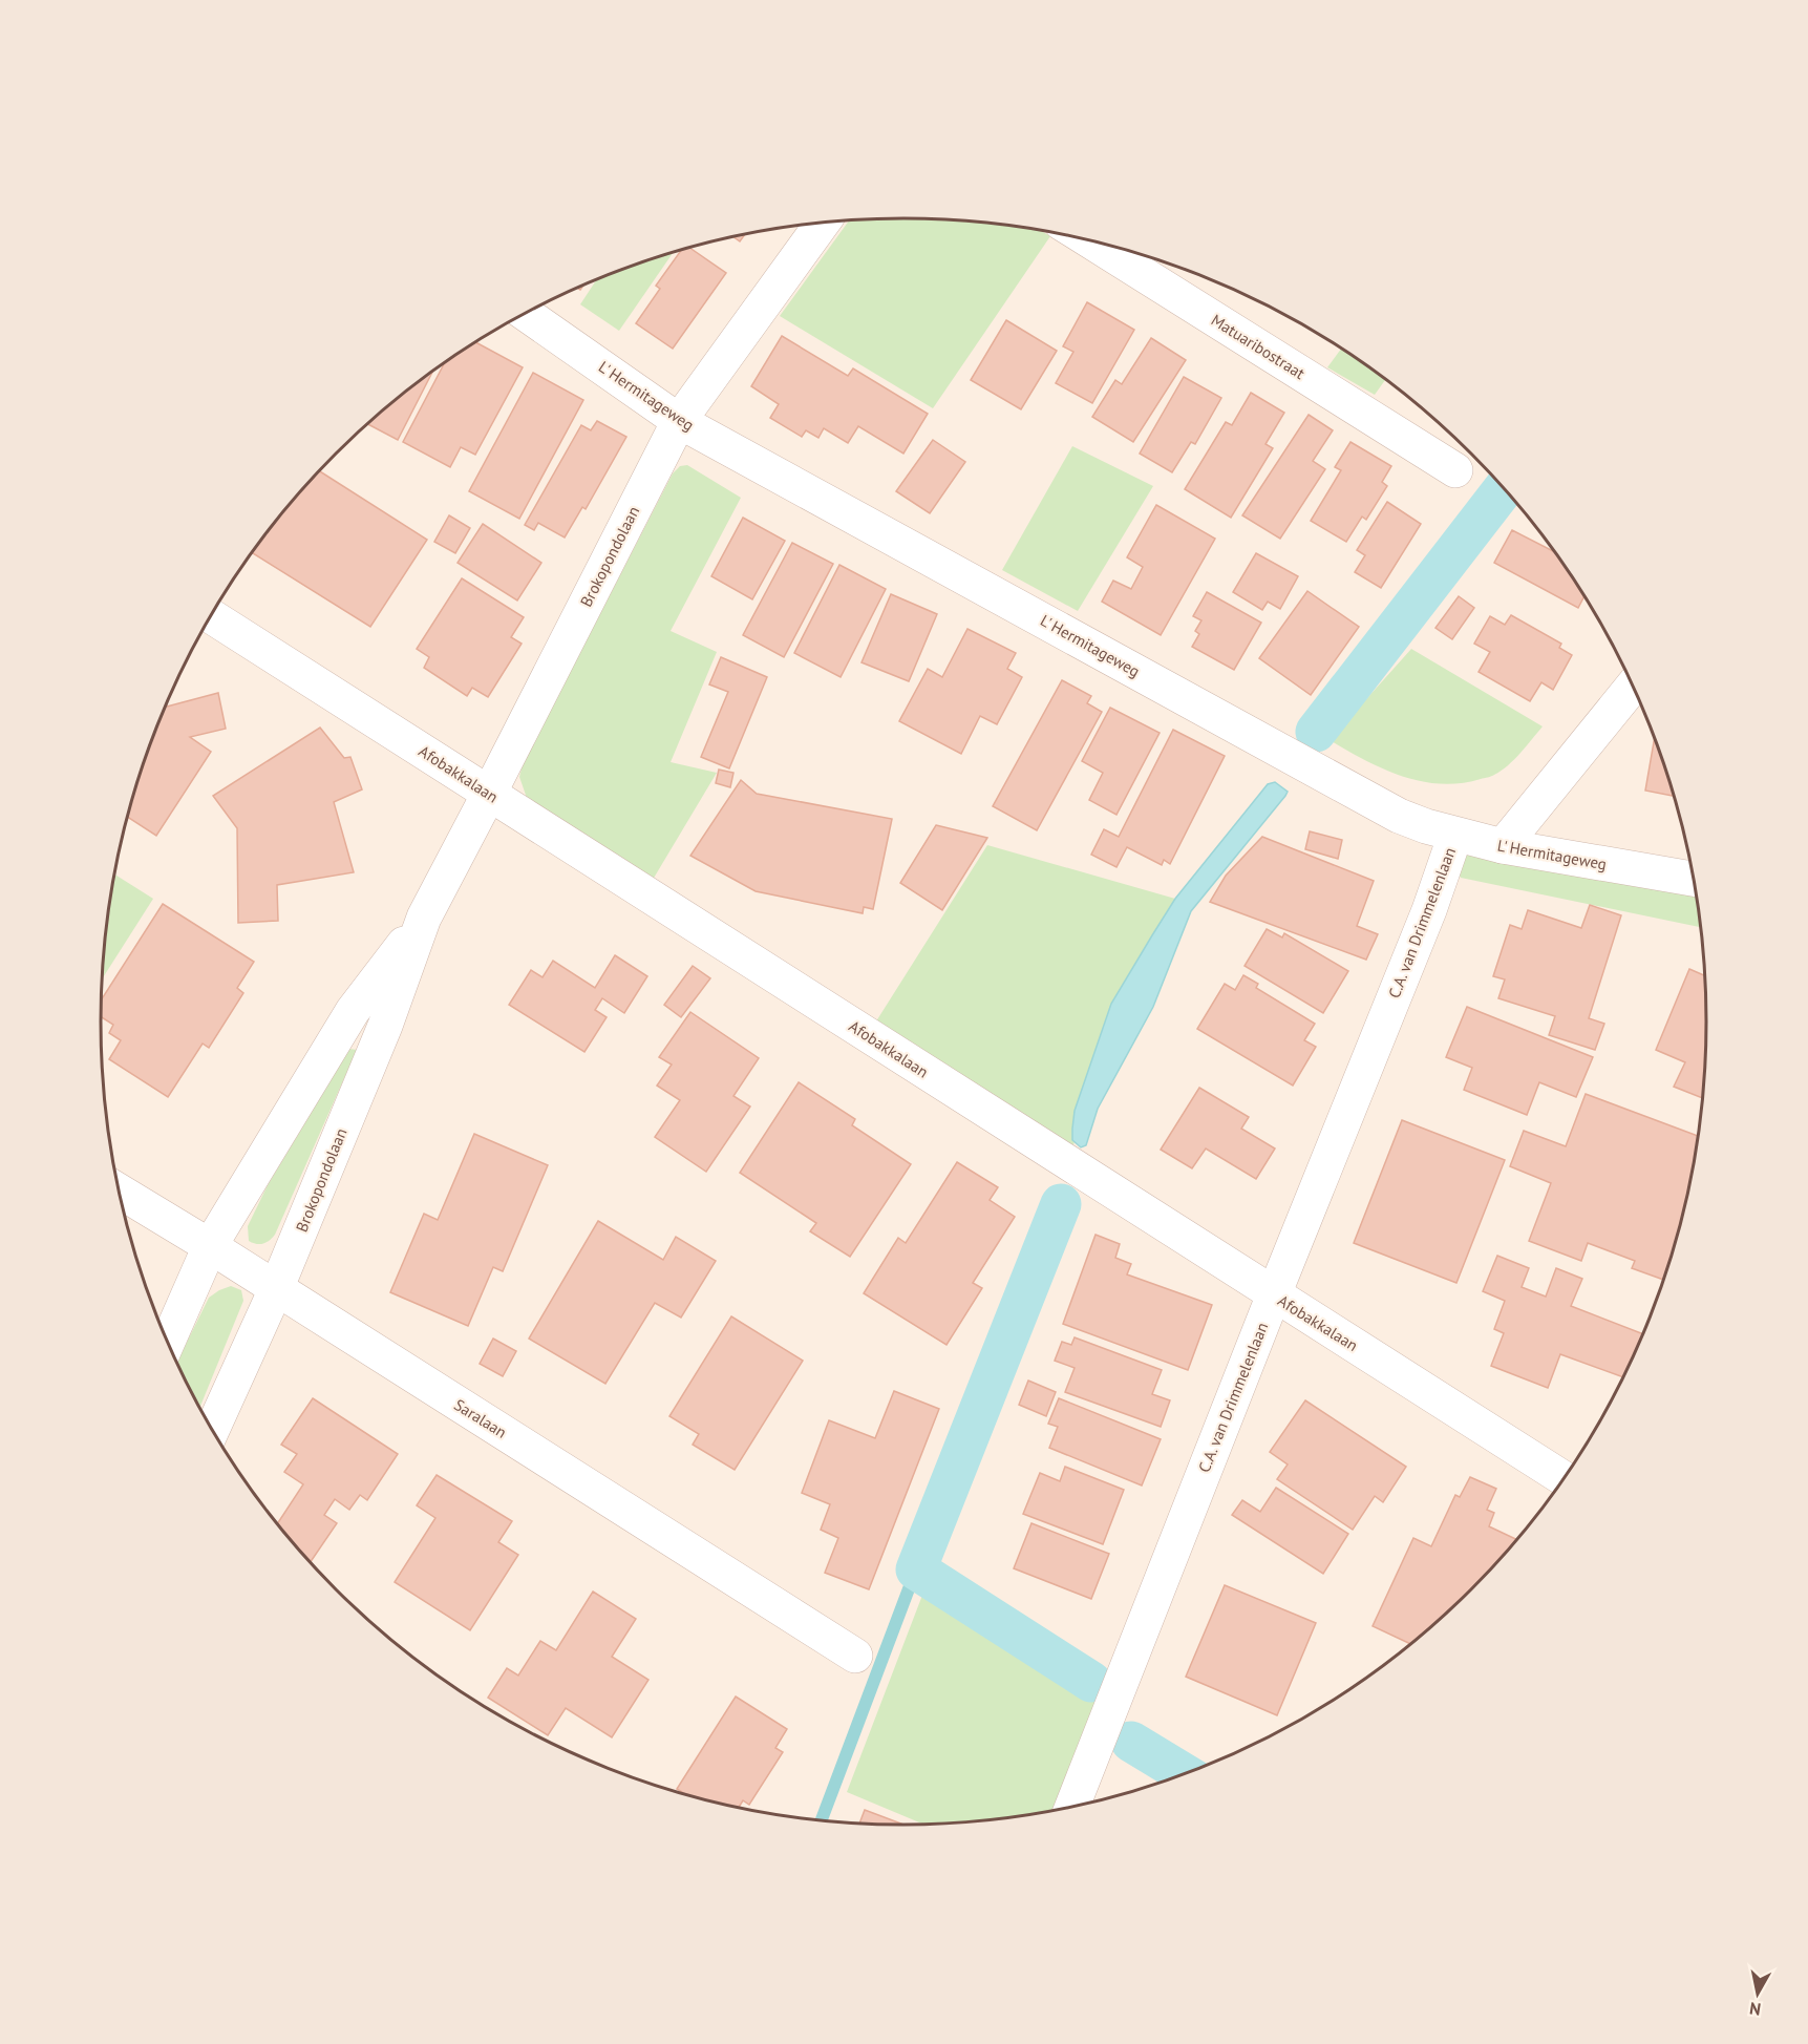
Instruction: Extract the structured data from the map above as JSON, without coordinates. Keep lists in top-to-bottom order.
{
  "streets": {
    "street": [
      "Matuaribostraat",
      "L' Hermitageweg",
      "Brokopondolaan",
      "Afobakkalaan",
      "C.A. van Drimmelenlaan",
      "Saralaan"
    ]
  },
  "crossings": [
    ["L' Hermitageweg", "Brokopondolaan"],
    ["L' Hermitageweg", "C.A. van Drimmelenlaan"],
    ["Brokopondolaan", "Afobakkalaan"],
    ["Brokopondolaan", "Saralaan"],
    ["Afobakkalaan", "C.A. van Drimmelenlaan"]
  ],
  "north": "bottom"
}
